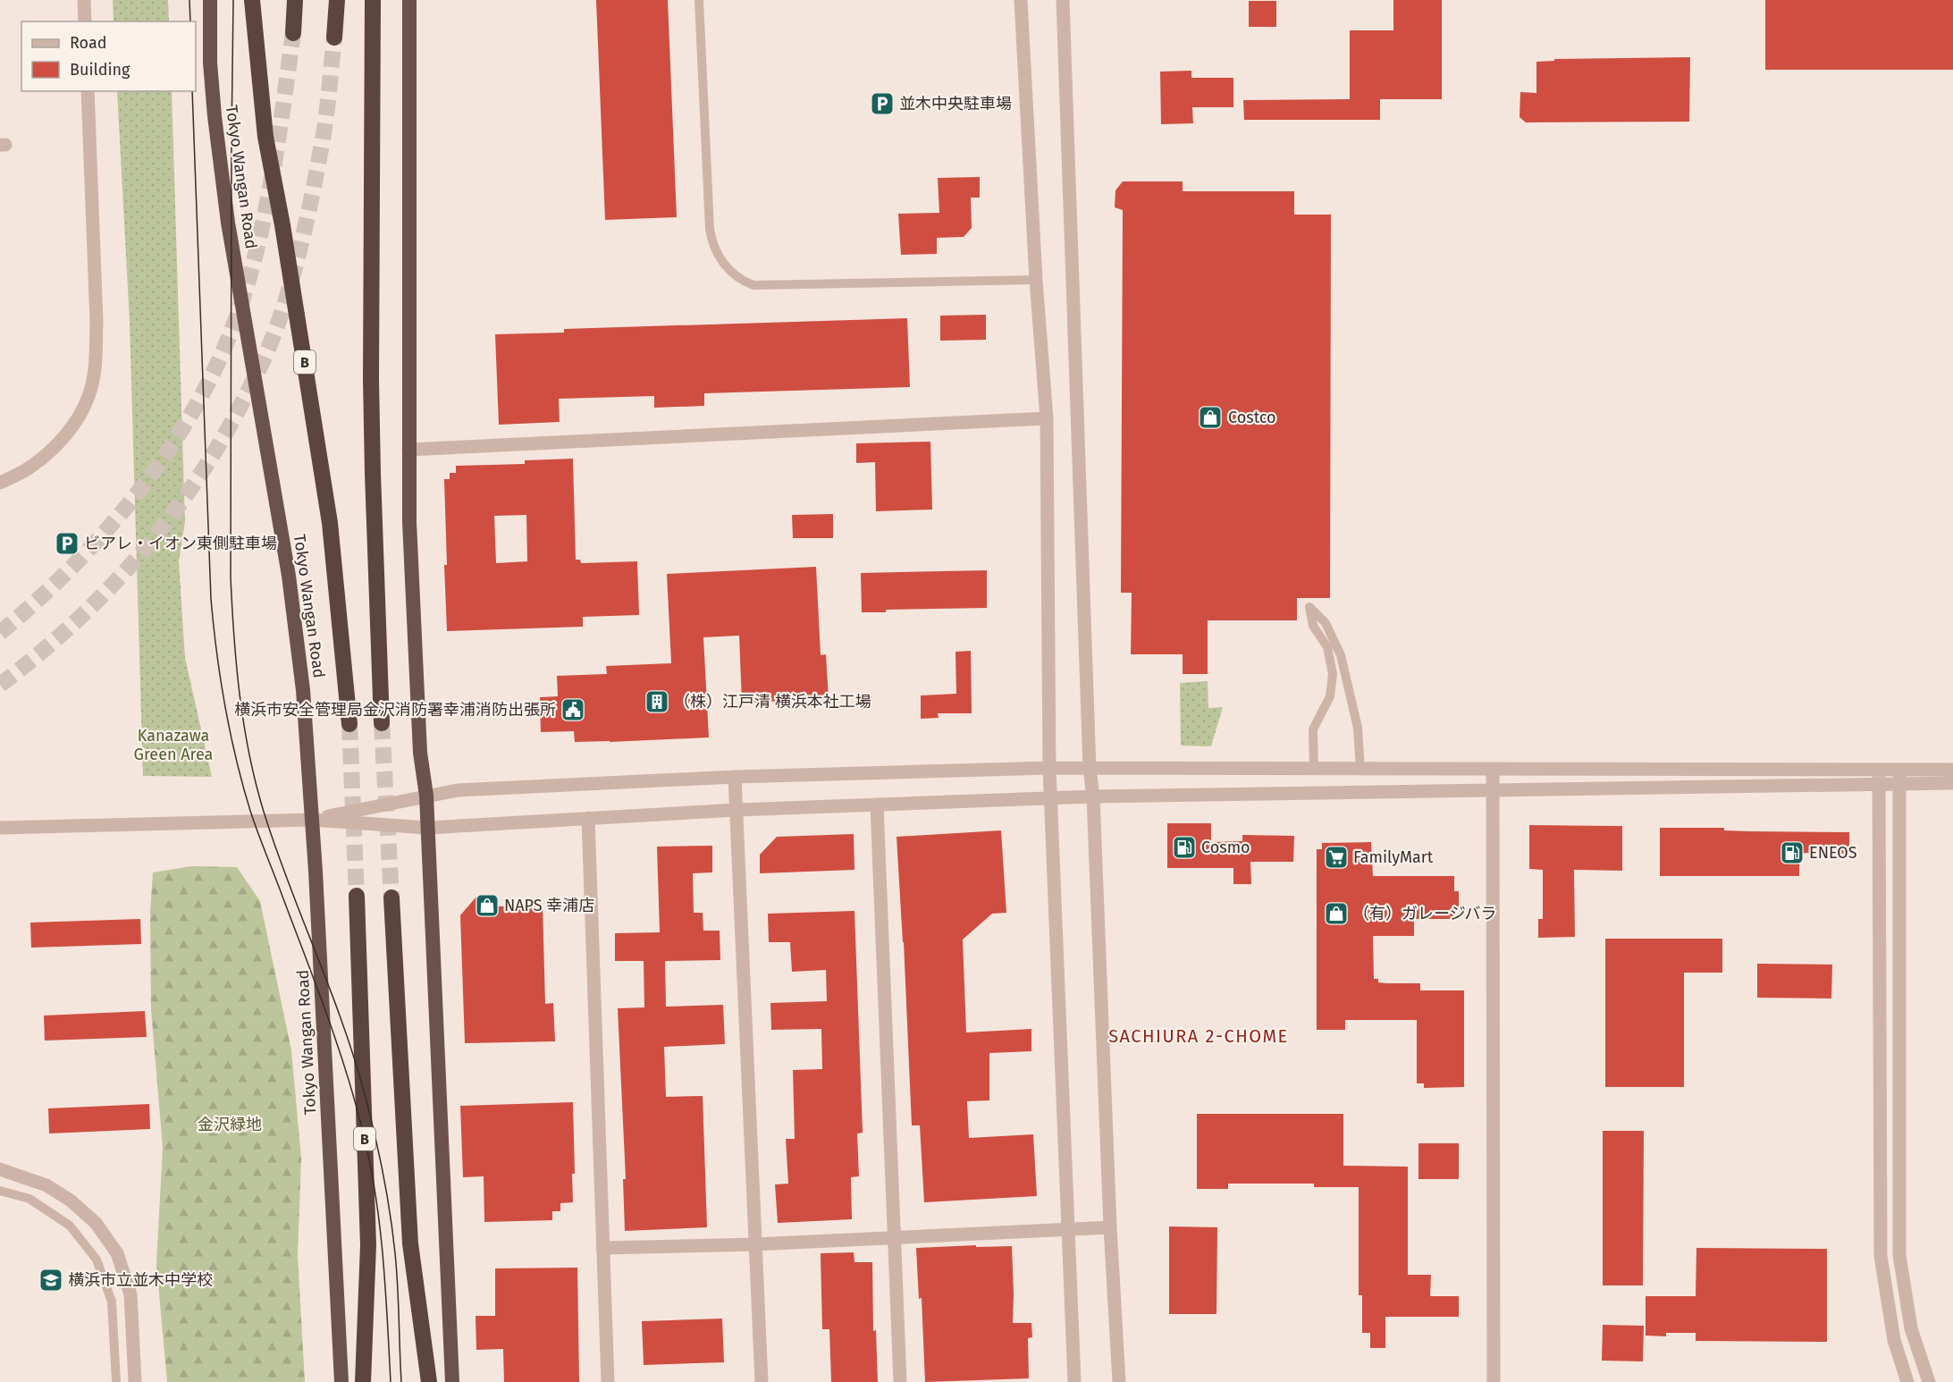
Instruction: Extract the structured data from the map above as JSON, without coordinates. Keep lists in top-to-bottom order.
{
  "streets": {
    "highway": ["Tokyo Wangan Road", "B"]
  },
  "districts": ["SACHIURA 2-CHOME"],
  "parks": ["Kanazawa Green Area", "金沢緑地"],
  "places": {
    "parking": ["並木中央駐車場", "ビアレ・イオン東側駐車場"],
    "shop": ["Costco", "NAPS 幸浦店", "（有）ガレージバラ"],
    "building": ["（株）江戸清 横浜本社工場"],
    "public building": ["横浜市安全管理局金沢消防署幸浦消防出張所"],
    "fuel station": ["Cosmo", "ENEOS"],
    "supermarket": ["FamilyMart"],
    "school or university": ["横浜市立並木中学校"]
  },
  "legend": ["Road", "Building"]
}
